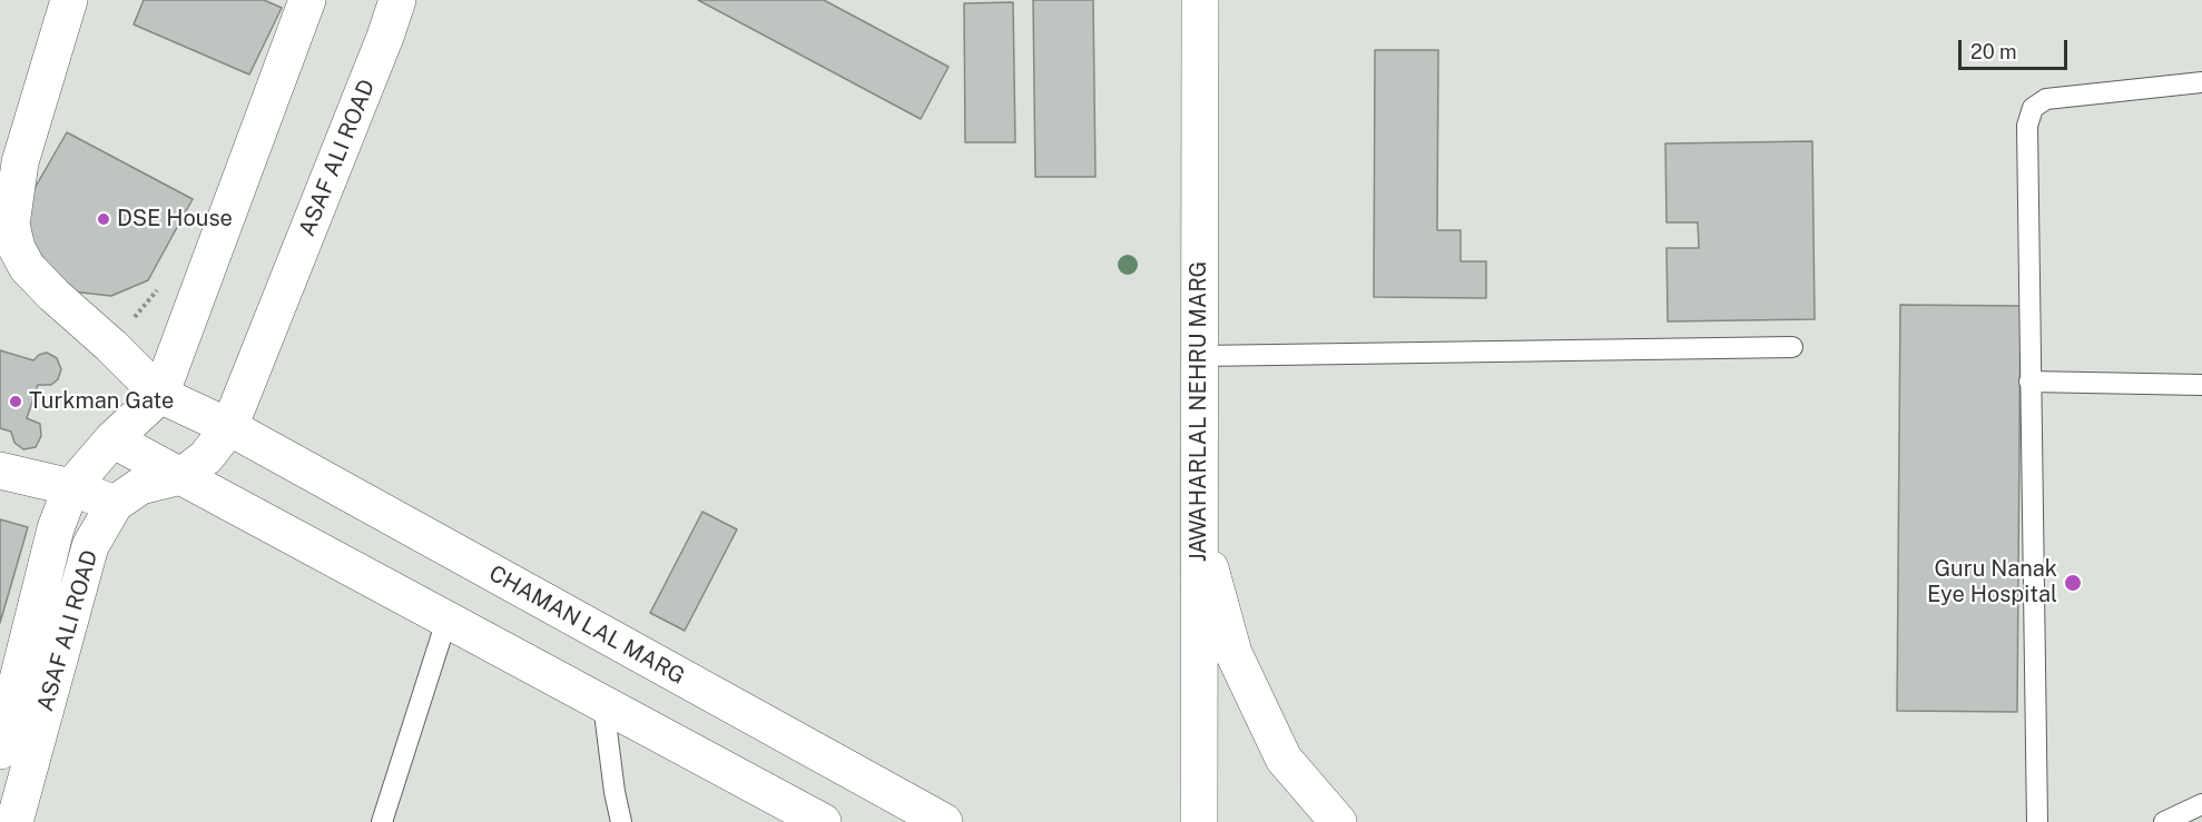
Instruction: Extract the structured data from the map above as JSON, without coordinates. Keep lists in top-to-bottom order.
{
  "streets": {
    "main road": ["ASAF ALI ROAD", "JAWAHARLAL NEHRU MARG", "CHAMAN LAL MARG"]
  },
  "crossings": [
    ["ASAF ALI ROAD", "CHAMAN LAL MARG"]
  ],
  "places": ["DSE House", "Turkman Gate", "Guru Nanak Eye Hospital"],
  "scale_bar": "20 m"
}
